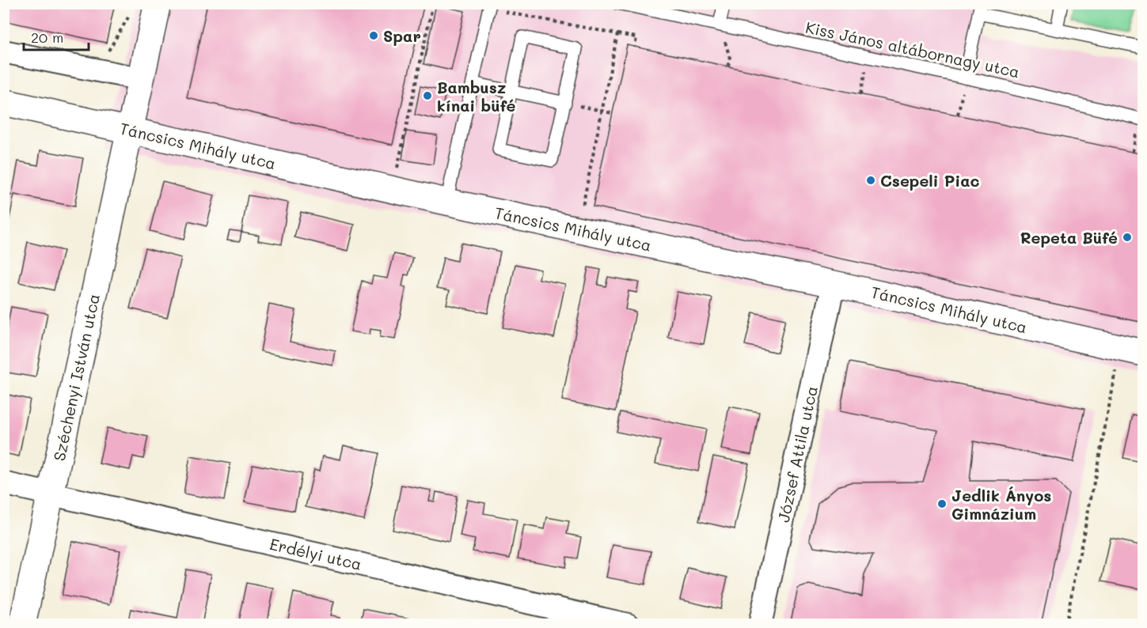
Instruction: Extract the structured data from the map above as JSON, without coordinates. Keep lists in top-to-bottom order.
{
  "streets": {
    "street": [
      "Táncsics Mihály utca",
      "Széchenyi István utca",
      "József Attila utca",
      "Erdélyi utca"
    ],
    "lane": ["Kiss János altábornagy utca"]
  },
  "crossings": [
    ["Táncsics Mihály utca", "Széchenyi István utca"],
    ["Táncsics Mihály utca", "József Attila utca"],
    ["Széchenyi István utca", "Erdélyi utca"]
  ],
  "places": [
    "Spar",
    "Bambusz kínai büfé",
    "Csepeli Piac",
    "Repeta Büfé",
    "Jedlik Ányos Gimnázium"
  ],
  "scale_bar": "20 m"
}
